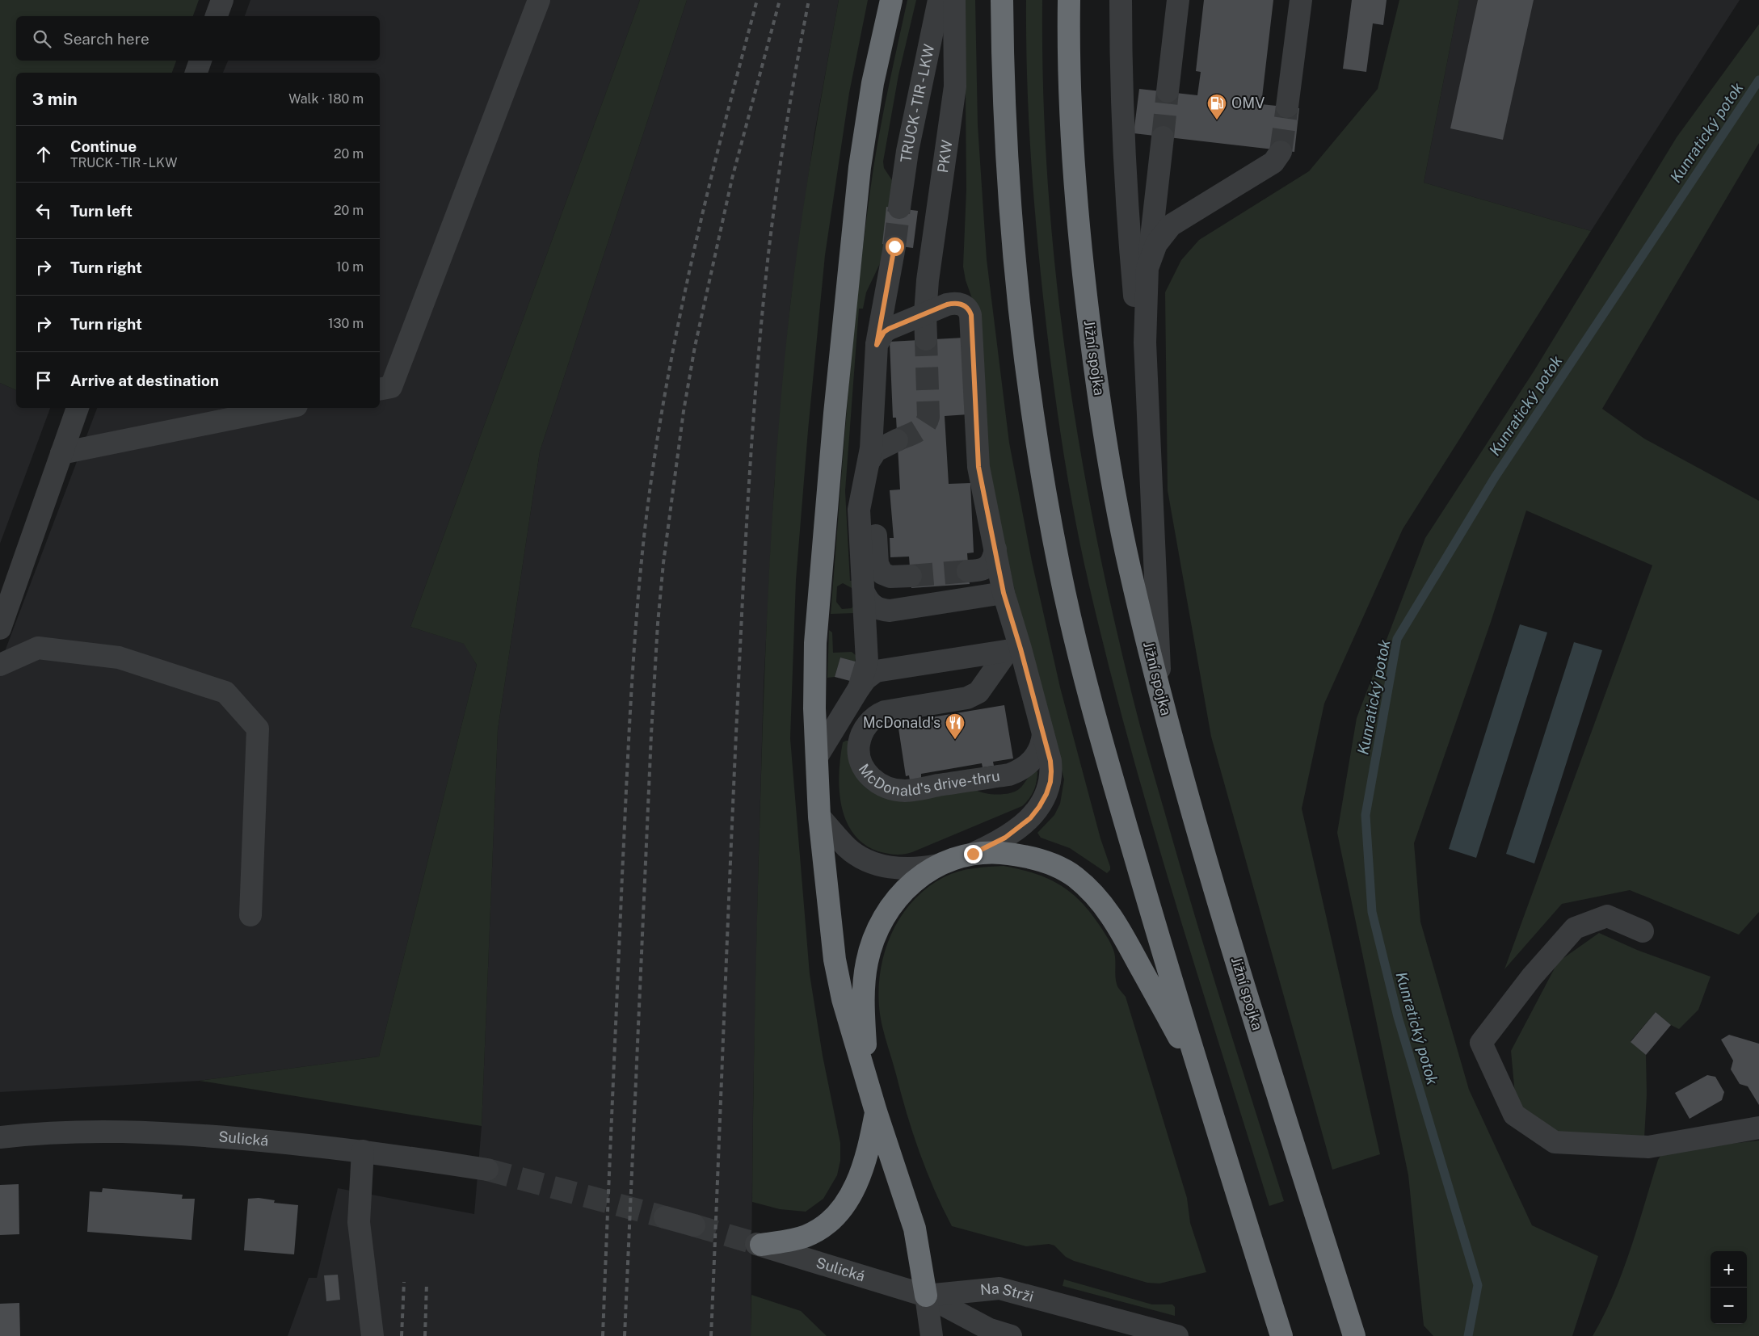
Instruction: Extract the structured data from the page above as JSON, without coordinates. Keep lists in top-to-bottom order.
{
  "streets": {
    "highway": ["Jižní spojka"],
    "street": [
      "TRUCK - TIR - LKW",
      "PKW",
      "McDonald's drive-thru",
      "Sulická",
      "Na Strži"
    ]
  },
  "crossings": [
    ["Sulická", "Na Strži"]
  ],
  "water": ["Kunratický potok"],
  "places": {
    "fuel station": ["OMV"],
    "restaurant": ["McDonald's"]
  },
  "page": {
    "search": "Search here",
    "heading": ["3 min", "Walk · 180 m"],
    "list": [
      ["Continue", "TRUCK - TIR - LKW", "20 m"],
      ["Turn left", "20 m"],
      ["Turn right", "10 m"],
      ["Turn right", "130 m"],
      "Arrive at destination"
    ],
    "map_buttons": ["+", "−"]
  }
}
